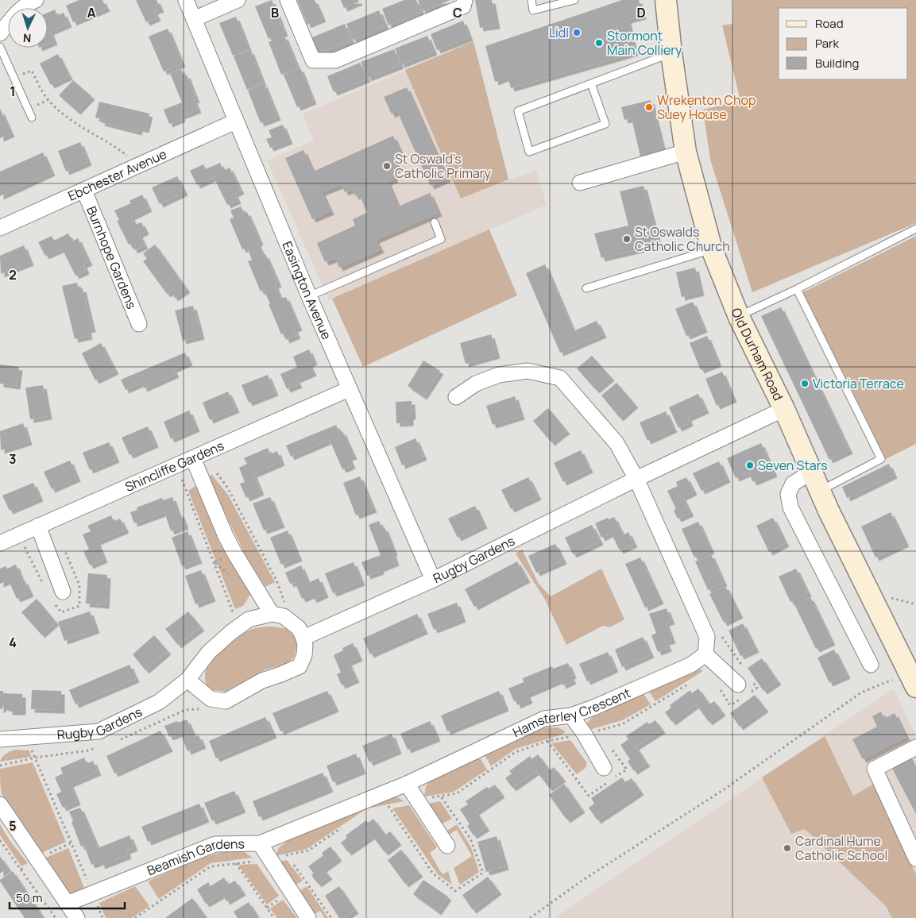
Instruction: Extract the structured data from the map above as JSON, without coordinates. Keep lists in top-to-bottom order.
{
  "streets": {
    "main road": ["Old Durham Road"],
    "street": [
      "Ebchester Avenue",
      "Burnhope Gardens",
      "Easington Avenue",
      "Shincliffe Gardens",
      "Rugby Gardens",
      "Hamsterley Crescent",
      "Beamish Gardens"
    ]
  },
  "crossings": [
    ["Ebchester Avenue", "Burnhope Gardens"],
    ["Ebchester Avenue", "Easington Avenue"],
    ["Easington Avenue", "Shincliffe Gardens"],
    ["Easington Avenue", "Rugby Gardens"],
    ["Old Durham Road", "Rugby Gardens"],
    ["Hamsterley Crescent", "Beamish Gardens"]
  ],
  "places": [
    "Lidl",
    "Stormont Main Colliery",
    "Wrekenton Chop Suey House",
    "St Oswald's Catholic Primary",
    "St Oswalds Catholic Church",
    "Victoria Terrace",
    "Seven Stars",
    "Cardinal Hume Catholic School"
  ],
  "legend": ["Road", "Park", "Building"],
  "scale_bar": "50 m",
  "north": "bottom",
  "grid": {
    "columns": [
      "A",
      "B",
      "C",
      "D"
    ],
    "rows": [
      "1",
      "2",
      "3",
      "4",
      "5"
    ]
  }
}
